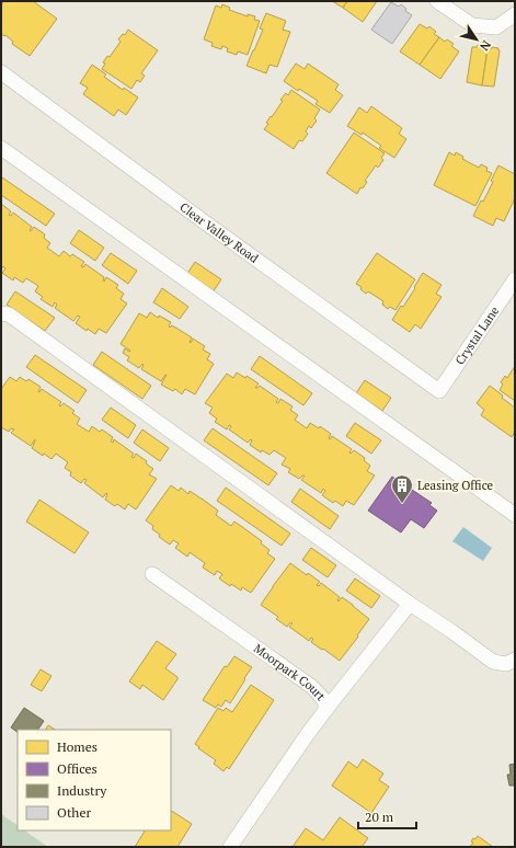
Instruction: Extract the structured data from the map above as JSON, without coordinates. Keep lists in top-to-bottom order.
{
  "streets": {
    "street": ["Clear Valley Road", "Crystal Lane", "Moorpark Court"]
  },
  "crossings": [
    ["Clear Valley Road", "Crystal Lane"]
  ],
  "places": {
    "building": ["Leasing Office"]
  },
  "legend": [
    "Homes",
    "Offices",
    "Industry",
    "Other"
  ],
  "scale_bar": "20 m",
  "north": "bottom right"
}
